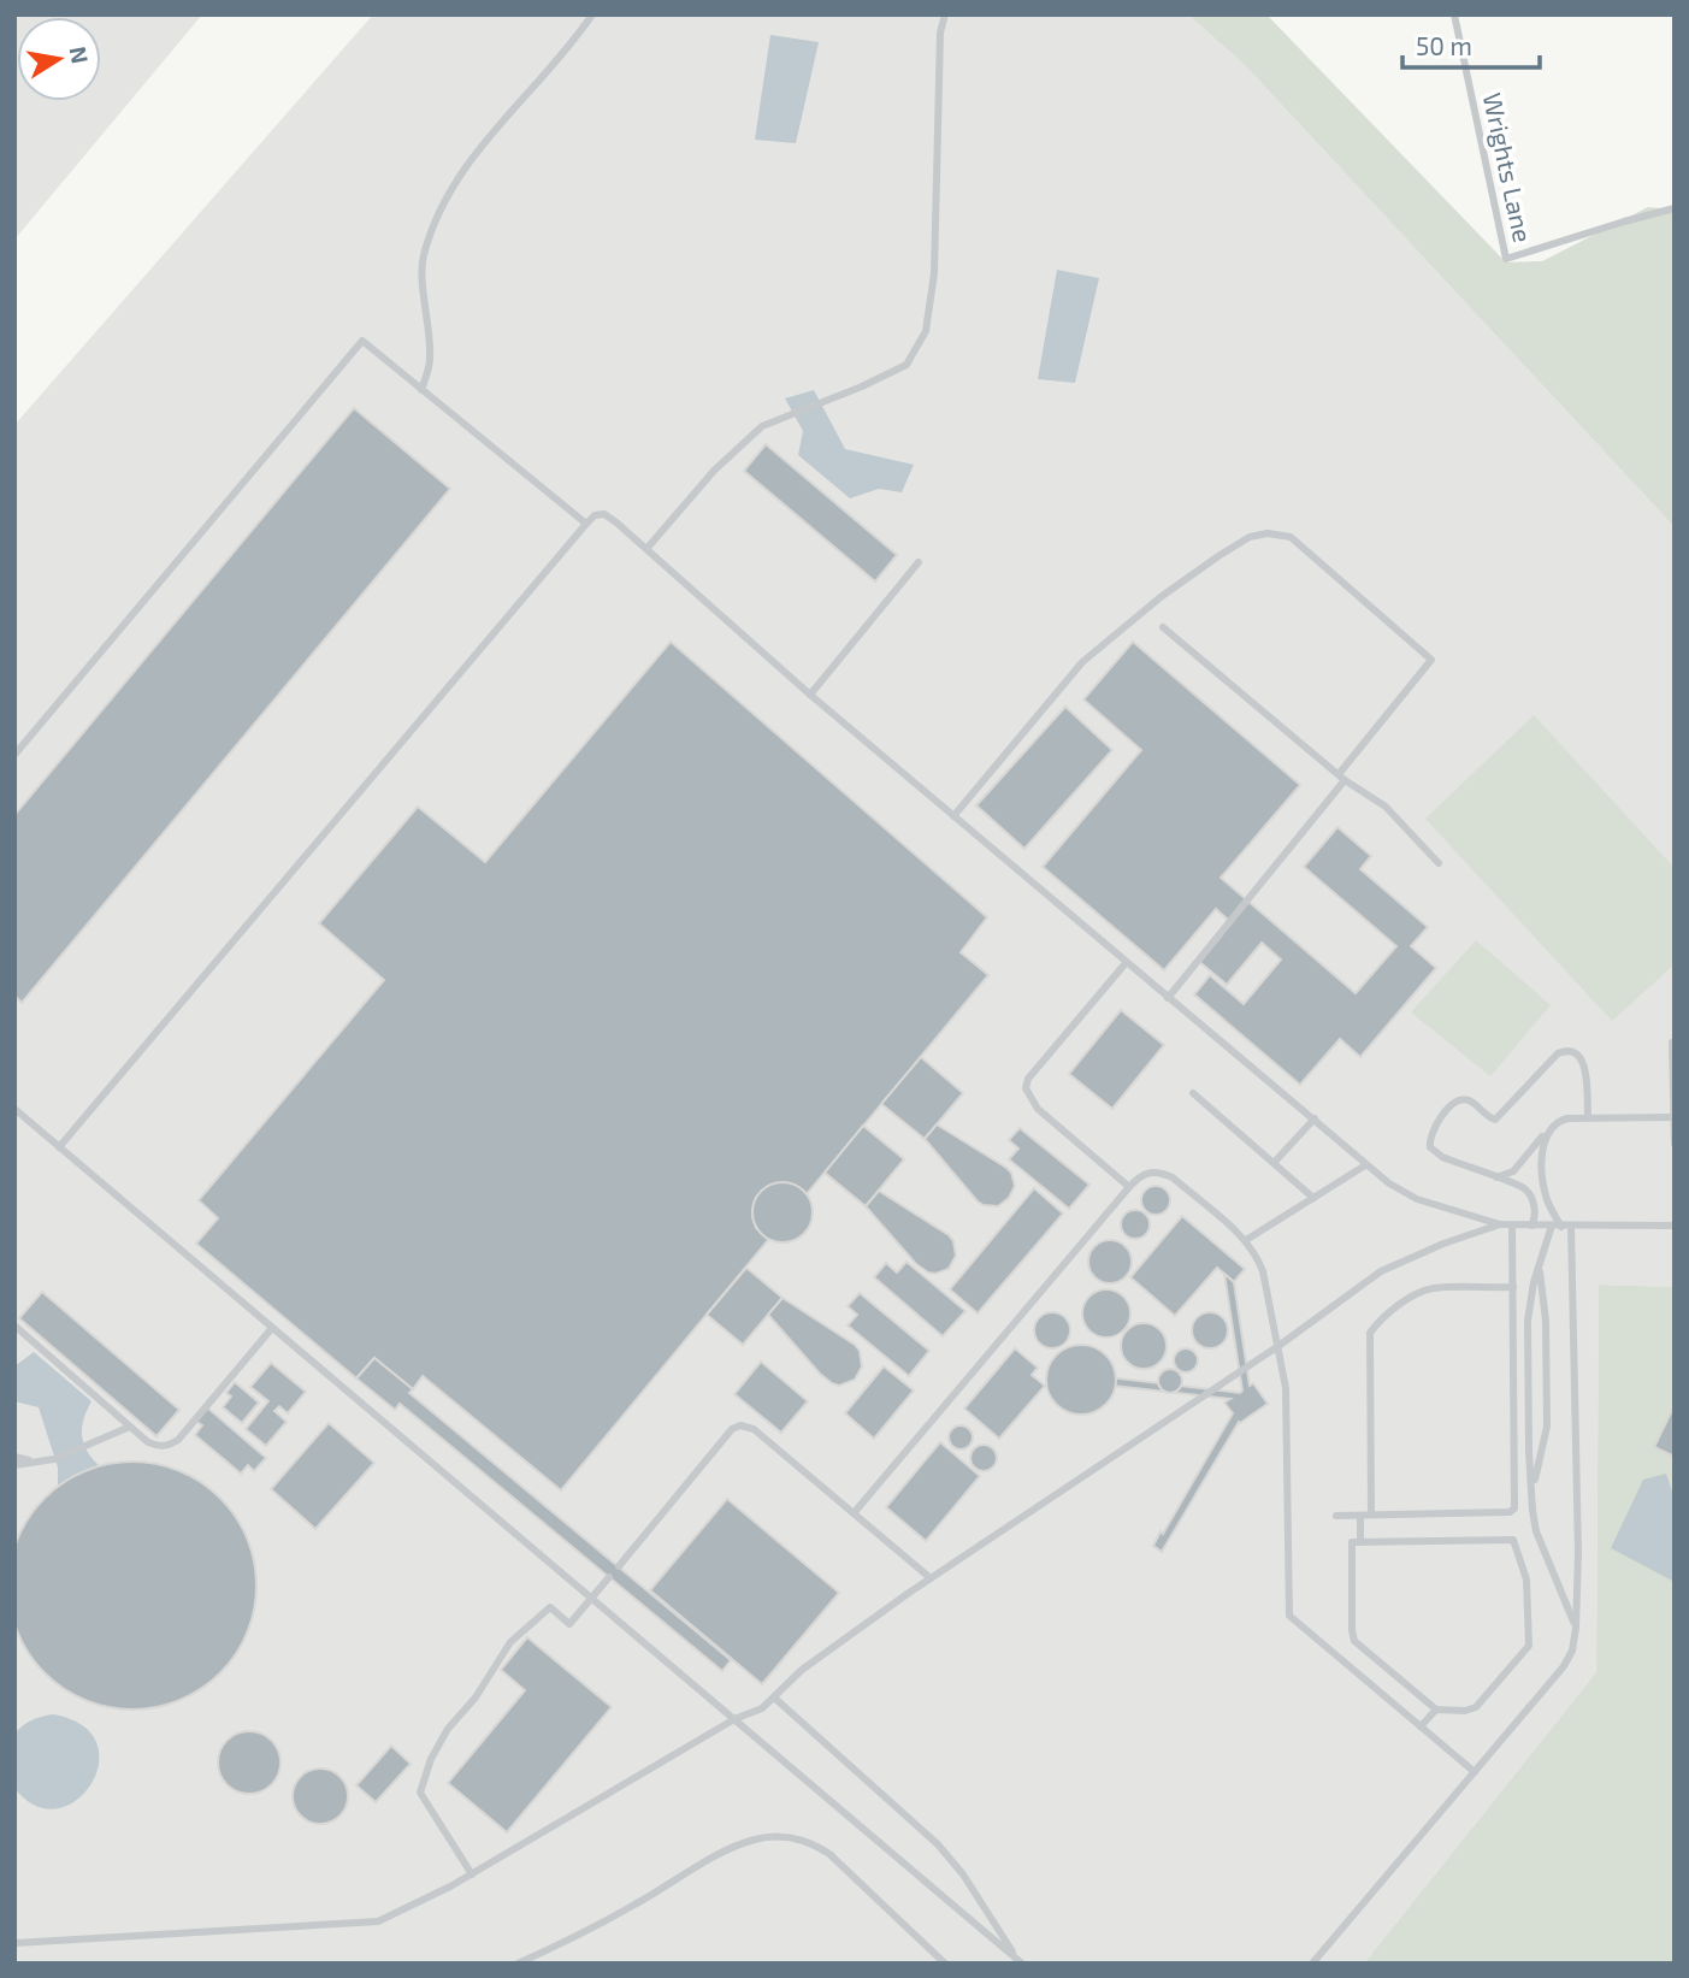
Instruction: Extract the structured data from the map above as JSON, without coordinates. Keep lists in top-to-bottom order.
{
  "streets": {
    "lane": ["Wrights Lane"]
  },
  "scale_bar": "50 m",
  "north": "right"
}
